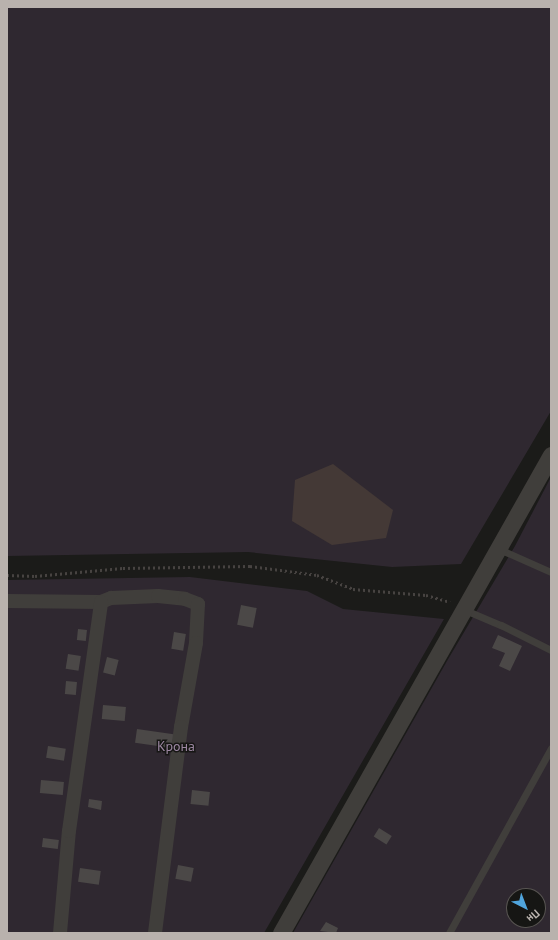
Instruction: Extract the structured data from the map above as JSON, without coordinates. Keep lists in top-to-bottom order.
{
  "parks": ["Крона"],
  "north": "bottom right"
}
